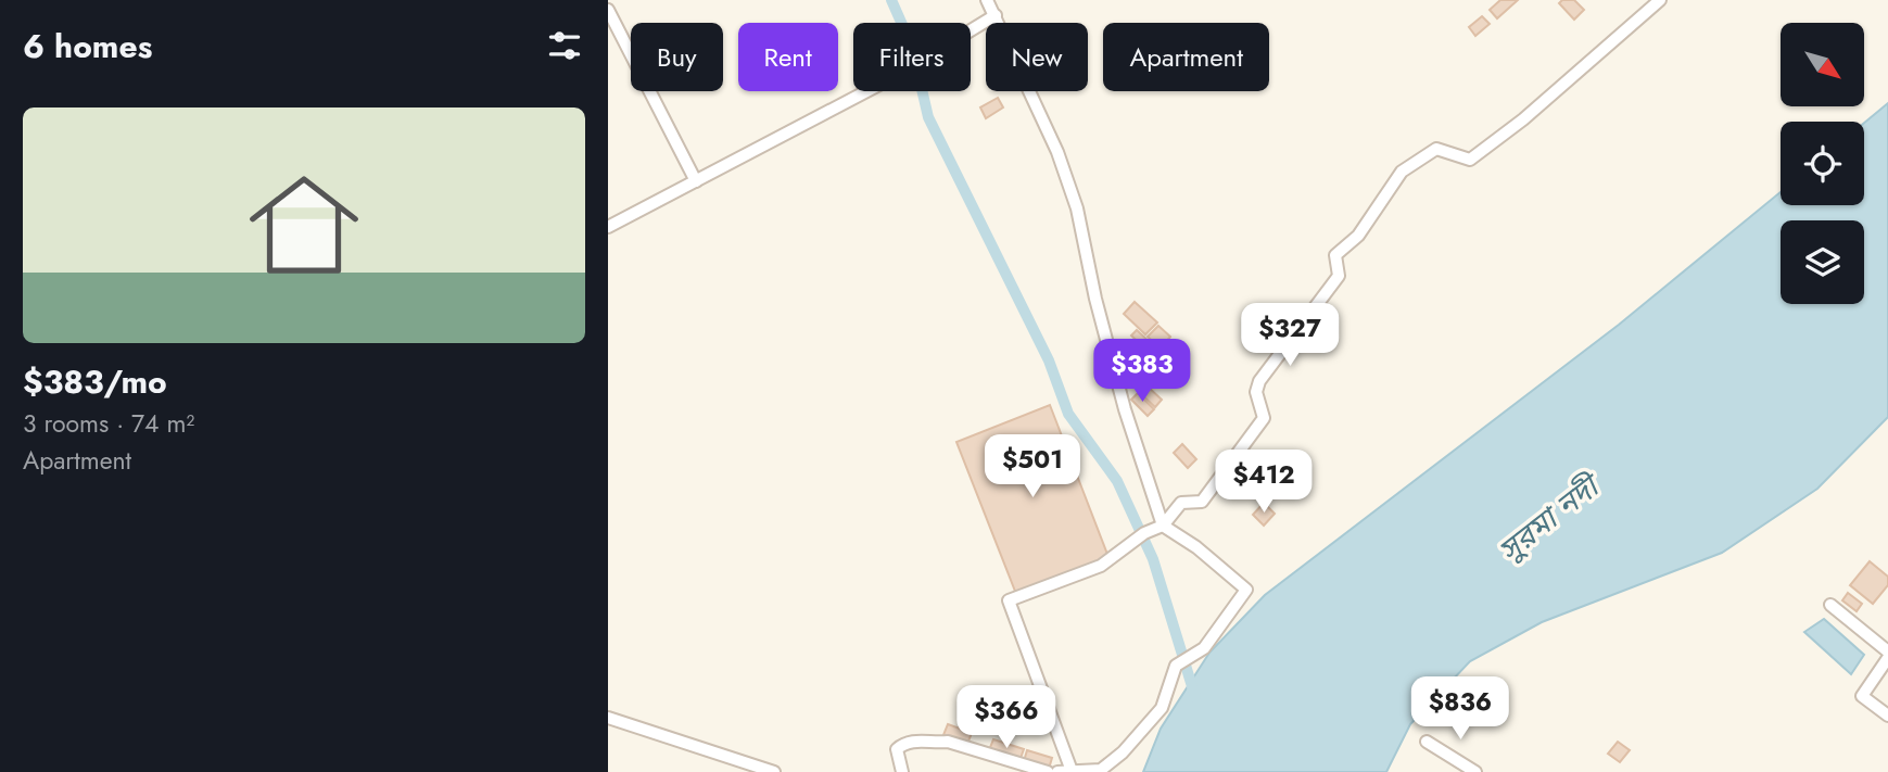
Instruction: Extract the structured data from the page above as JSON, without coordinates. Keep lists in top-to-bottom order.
{
  "water": ["সুরমা নদী"],
  "north": "bottom right",
  "page": {
    "heading": "6 homes",
    "chip": [
      "Buy",
      "Rent",
      "Filters",
      "New",
      "Apartment"
    ],
    "list": [
      {
        "name": "$383/mo",
        "note": "3 rooms · 74 m² · Apartment"
      }
    ],
    "price": [
      "$327",
      "$383",
      "$501",
      "$412",
      "$836",
      "$366"
    ]
  }
}
